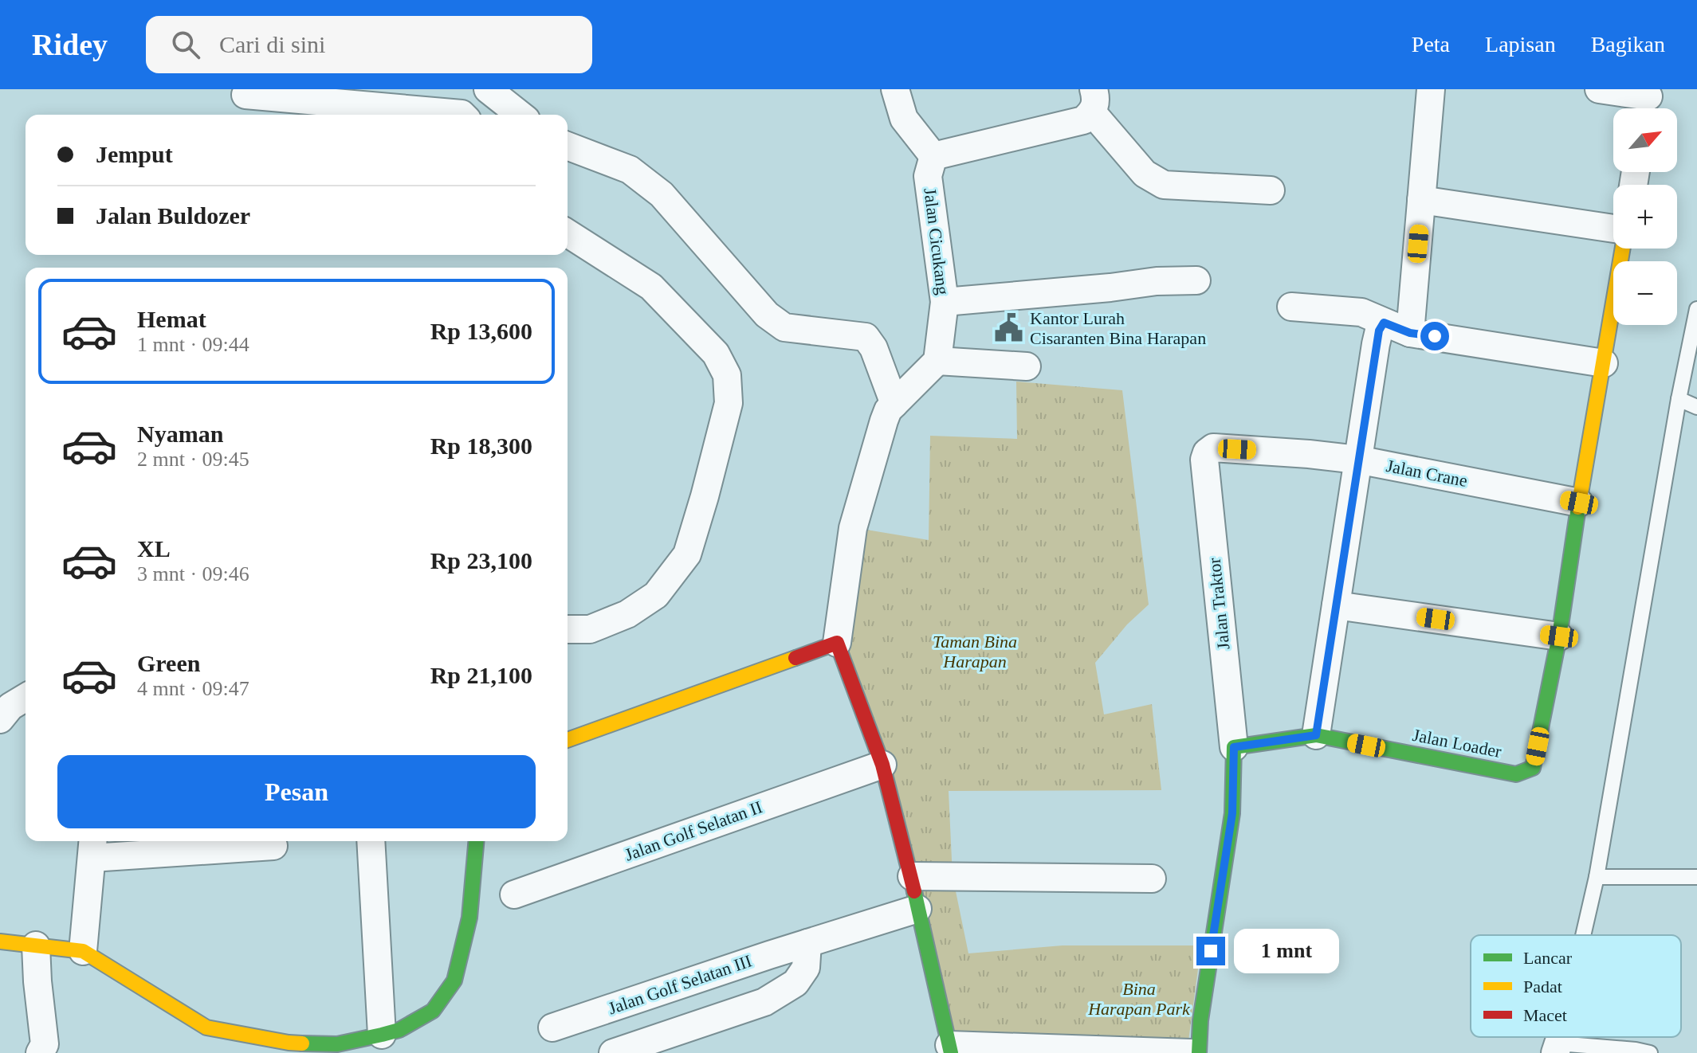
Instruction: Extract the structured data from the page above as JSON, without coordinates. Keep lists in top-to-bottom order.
{
  "streets": {
    "street": [
      "Jalan Cicukang",
      "Jalan Crane",
      "Jalan Traktor",
      "Jalan Loader",
      "Jalan Golf Selatan II",
      "Jalan Golf Selatan III"
    ]
  },
  "crossings": [
    ["Jalan Crane", "Jalan Traktor"]
  ],
  "parks": ["Taman Bina Harapan", "Bina Harapan Park"],
  "places": {
    "public building": ["Kantor Lurah Cisaranten Bina Harapan"]
  },
  "legend": ["Lancar", "Padat", "Macet"],
  "north": "top right",
  "page": {
    "header": "Ridey",
    "search": "Cari di sini",
    "nav": ["Peta", "Lapisan", "Bagikan"],
    "map_buttons": ["+", "−"],
    "banner": ["Jemput", "Jalan Buldozer"],
    "list": [
      {
        "name": "Hemat",
        "note": "1 mnt · 09:44",
        "value": "Rp 13,600"
      },
      {
        "name": "Nyaman",
        "note": "2 mnt · 09:45",
        "value": "Rp 18,300"
      },
      {
        "name": "XL",
        "note": "3 mnt · 09:46",
        "value": "Rp 23,100"
      },
      {
        "name": "Green",
        "note": "4 mnt · 09:47",
        "value": "Rp 21,100"
      }
    ],
    "buttons": "Pesan",
    "bubble": "1 mnt"
  }
}
